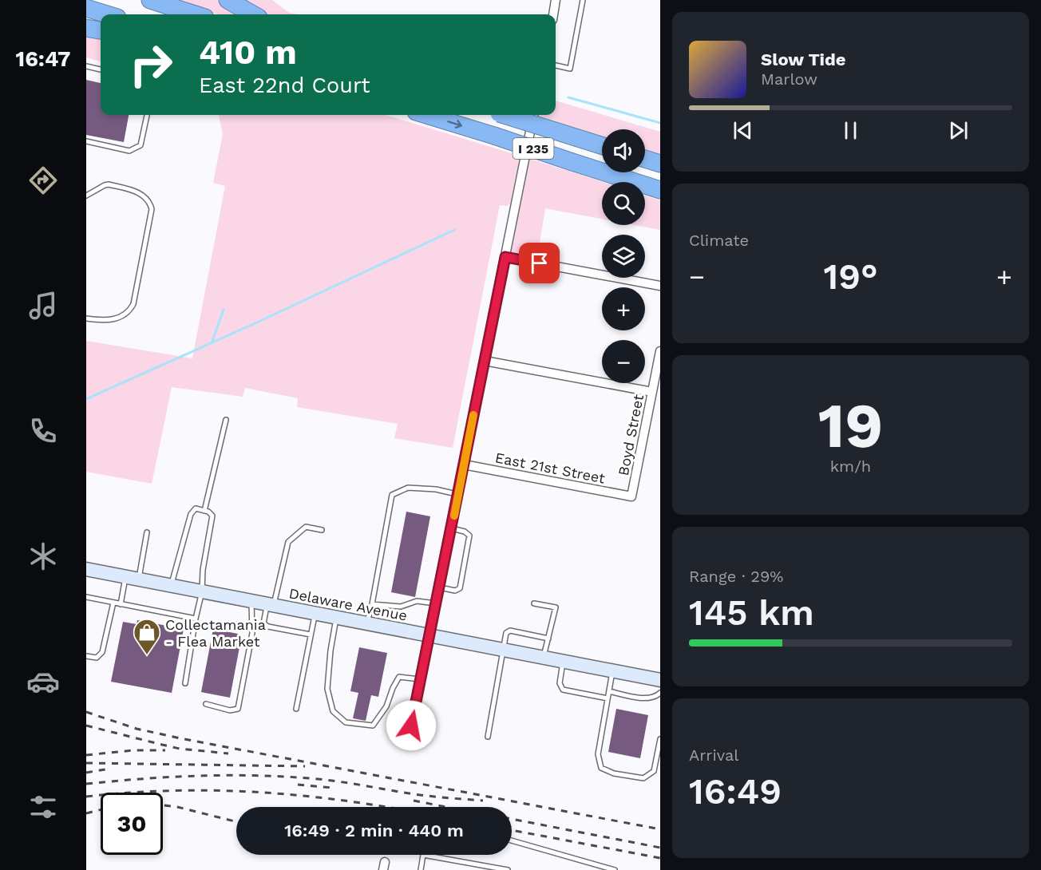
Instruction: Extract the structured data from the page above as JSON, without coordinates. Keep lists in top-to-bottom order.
{
  "streets": {
    "highway": ["I 235"],
    "main road": ["Delaware Avenue"],
    "street": ["Boyd Street", "East 21st Street"]
  },
  "crossings": [
    ["Boyd Street", "East 21st Street"]
  ],
  "places": {
    "shop": ["Collectamania - Flea Market"]
  },
  "page": {
    "tabs": "16:47",
    "turn": ["410 m", "East 22nd Court"],
    "song": ["Slow Tide", "Marlow"],
    "map_buttons": ["+", "−"],
    "tile": [
      "Climate",
      ["19", "km/h"],
      ["Range · 29%", "145 km"],
      ["Arrival", "16:49"]
    ],
    "heat": ["−", "19°", "+"],
    "limit": "30",
    "trip": "16:49 · 2 min · 440 m"
  }
}
